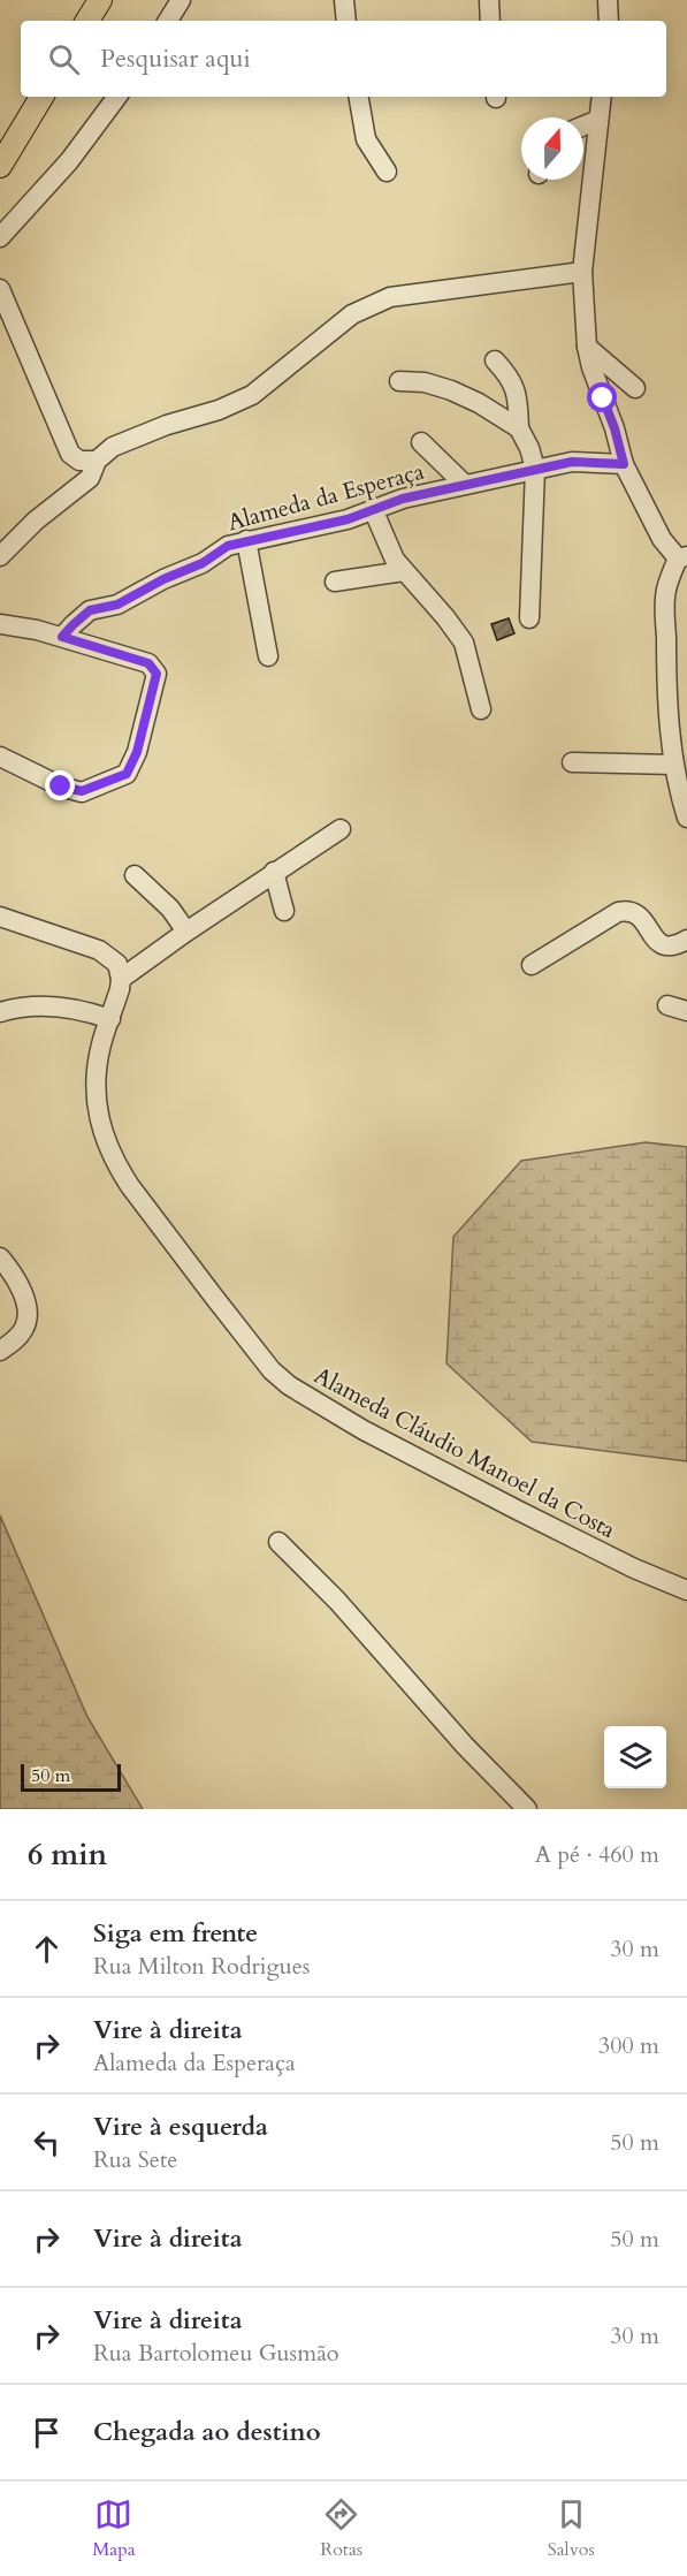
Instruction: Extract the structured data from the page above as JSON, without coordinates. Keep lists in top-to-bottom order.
{
  "streets": {
    "street": ["Alameda da Esperaça", "Alameda Cláudio Manoel da Costa"]
  },
  "scale_bar": "50 m",
  "north": "top",
  "page": {
    "search": "Pesquisar aqui",
    "scale": "50 m",
    "heading": ["6 min", "A pé · 460 m"],
    "list": [
      ["Siga em frente", "Rua Milton Rodrigues", "30 m"],
      ["Vire à direita", "Alameda da Esperaça", "300 m"],
      ["Vire à esquerda", "Rua Sete", "50 m"],
      ["Vire à direita", "50 m"],
      ["Vire à direita", "Rua Bartolomeu Gusmão", "30 m"],
      "Chegada ao destino"
    ],
    "nav": ["Mapa", "Rotas", "Salvos"]
  }
}
